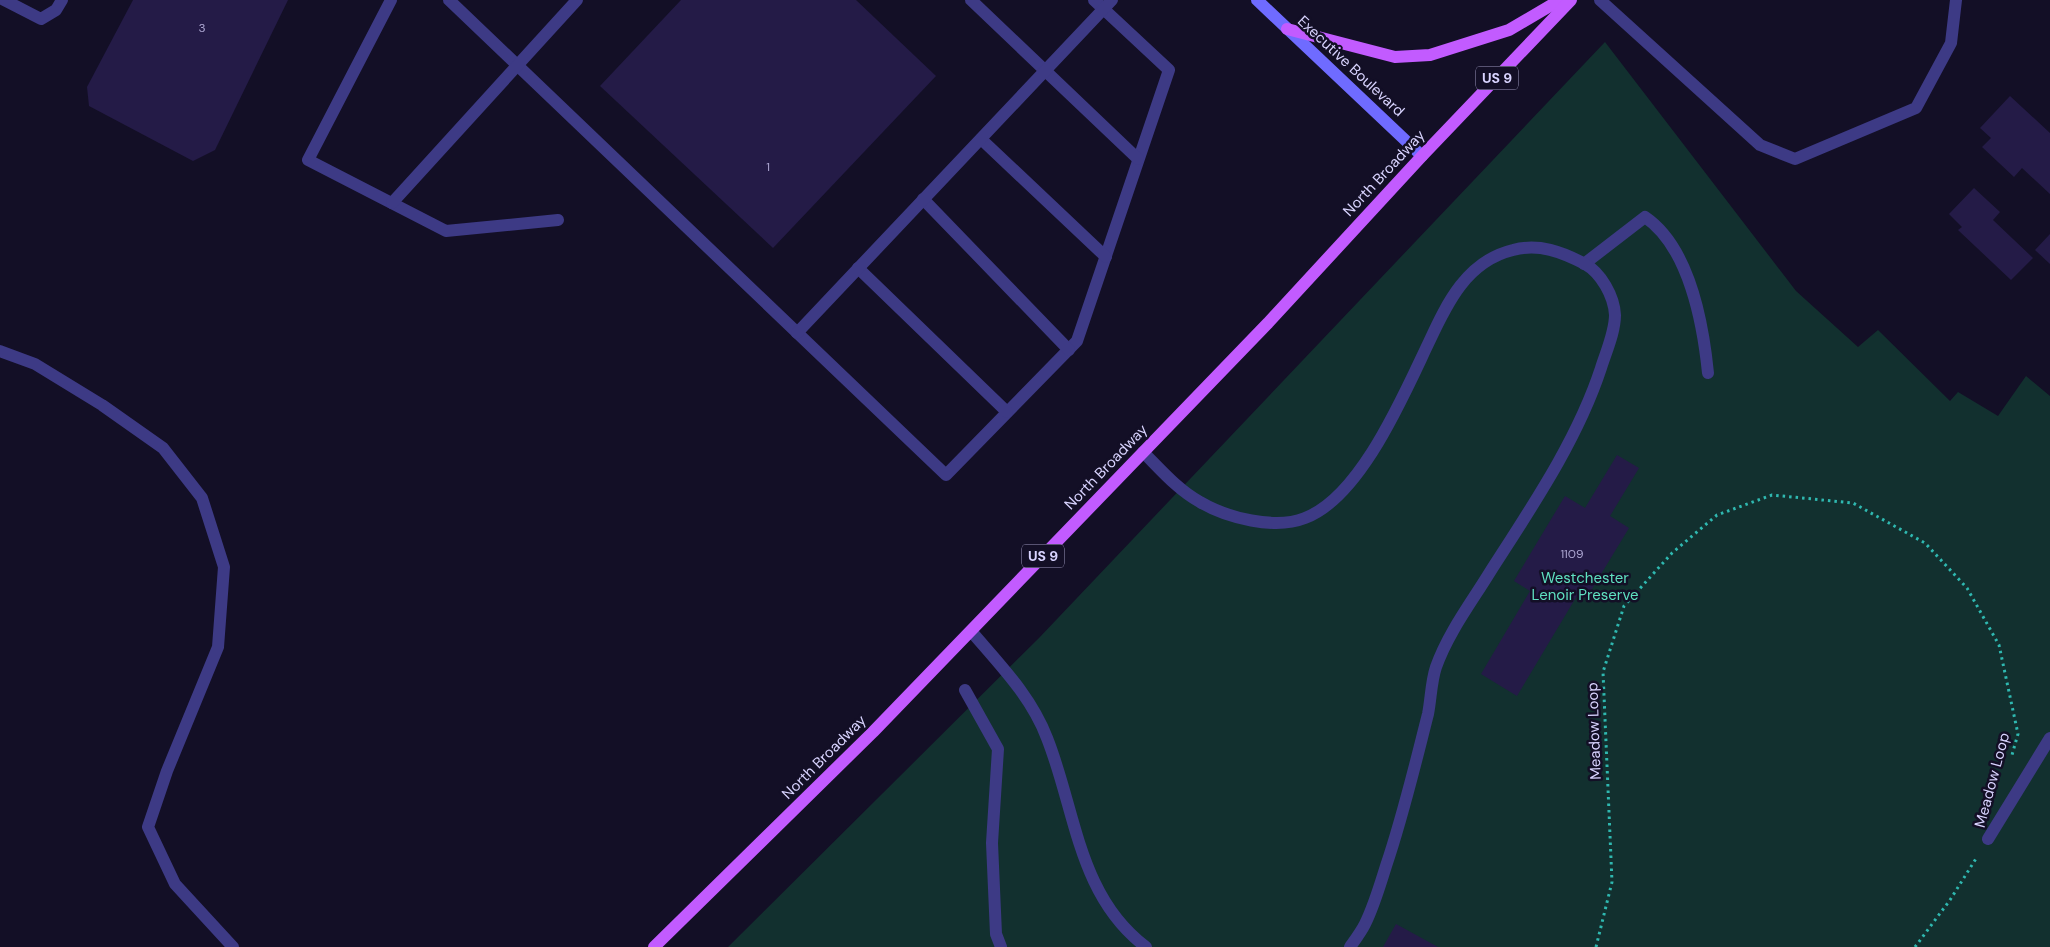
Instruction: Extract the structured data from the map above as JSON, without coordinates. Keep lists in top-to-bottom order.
{
  "streets": {
    "main road": ["Executive Boulevard", "US 9", "North Broadway"],
    "path": ["Meadow Loop"]
  },
  "crossings": [
    ["Executive Boulevard", "North Broadway"]
  ],
  "parks": ["Westchester Lenoir Preserve"],
  "house_numbers": ["3", "1", "1109"]
}
